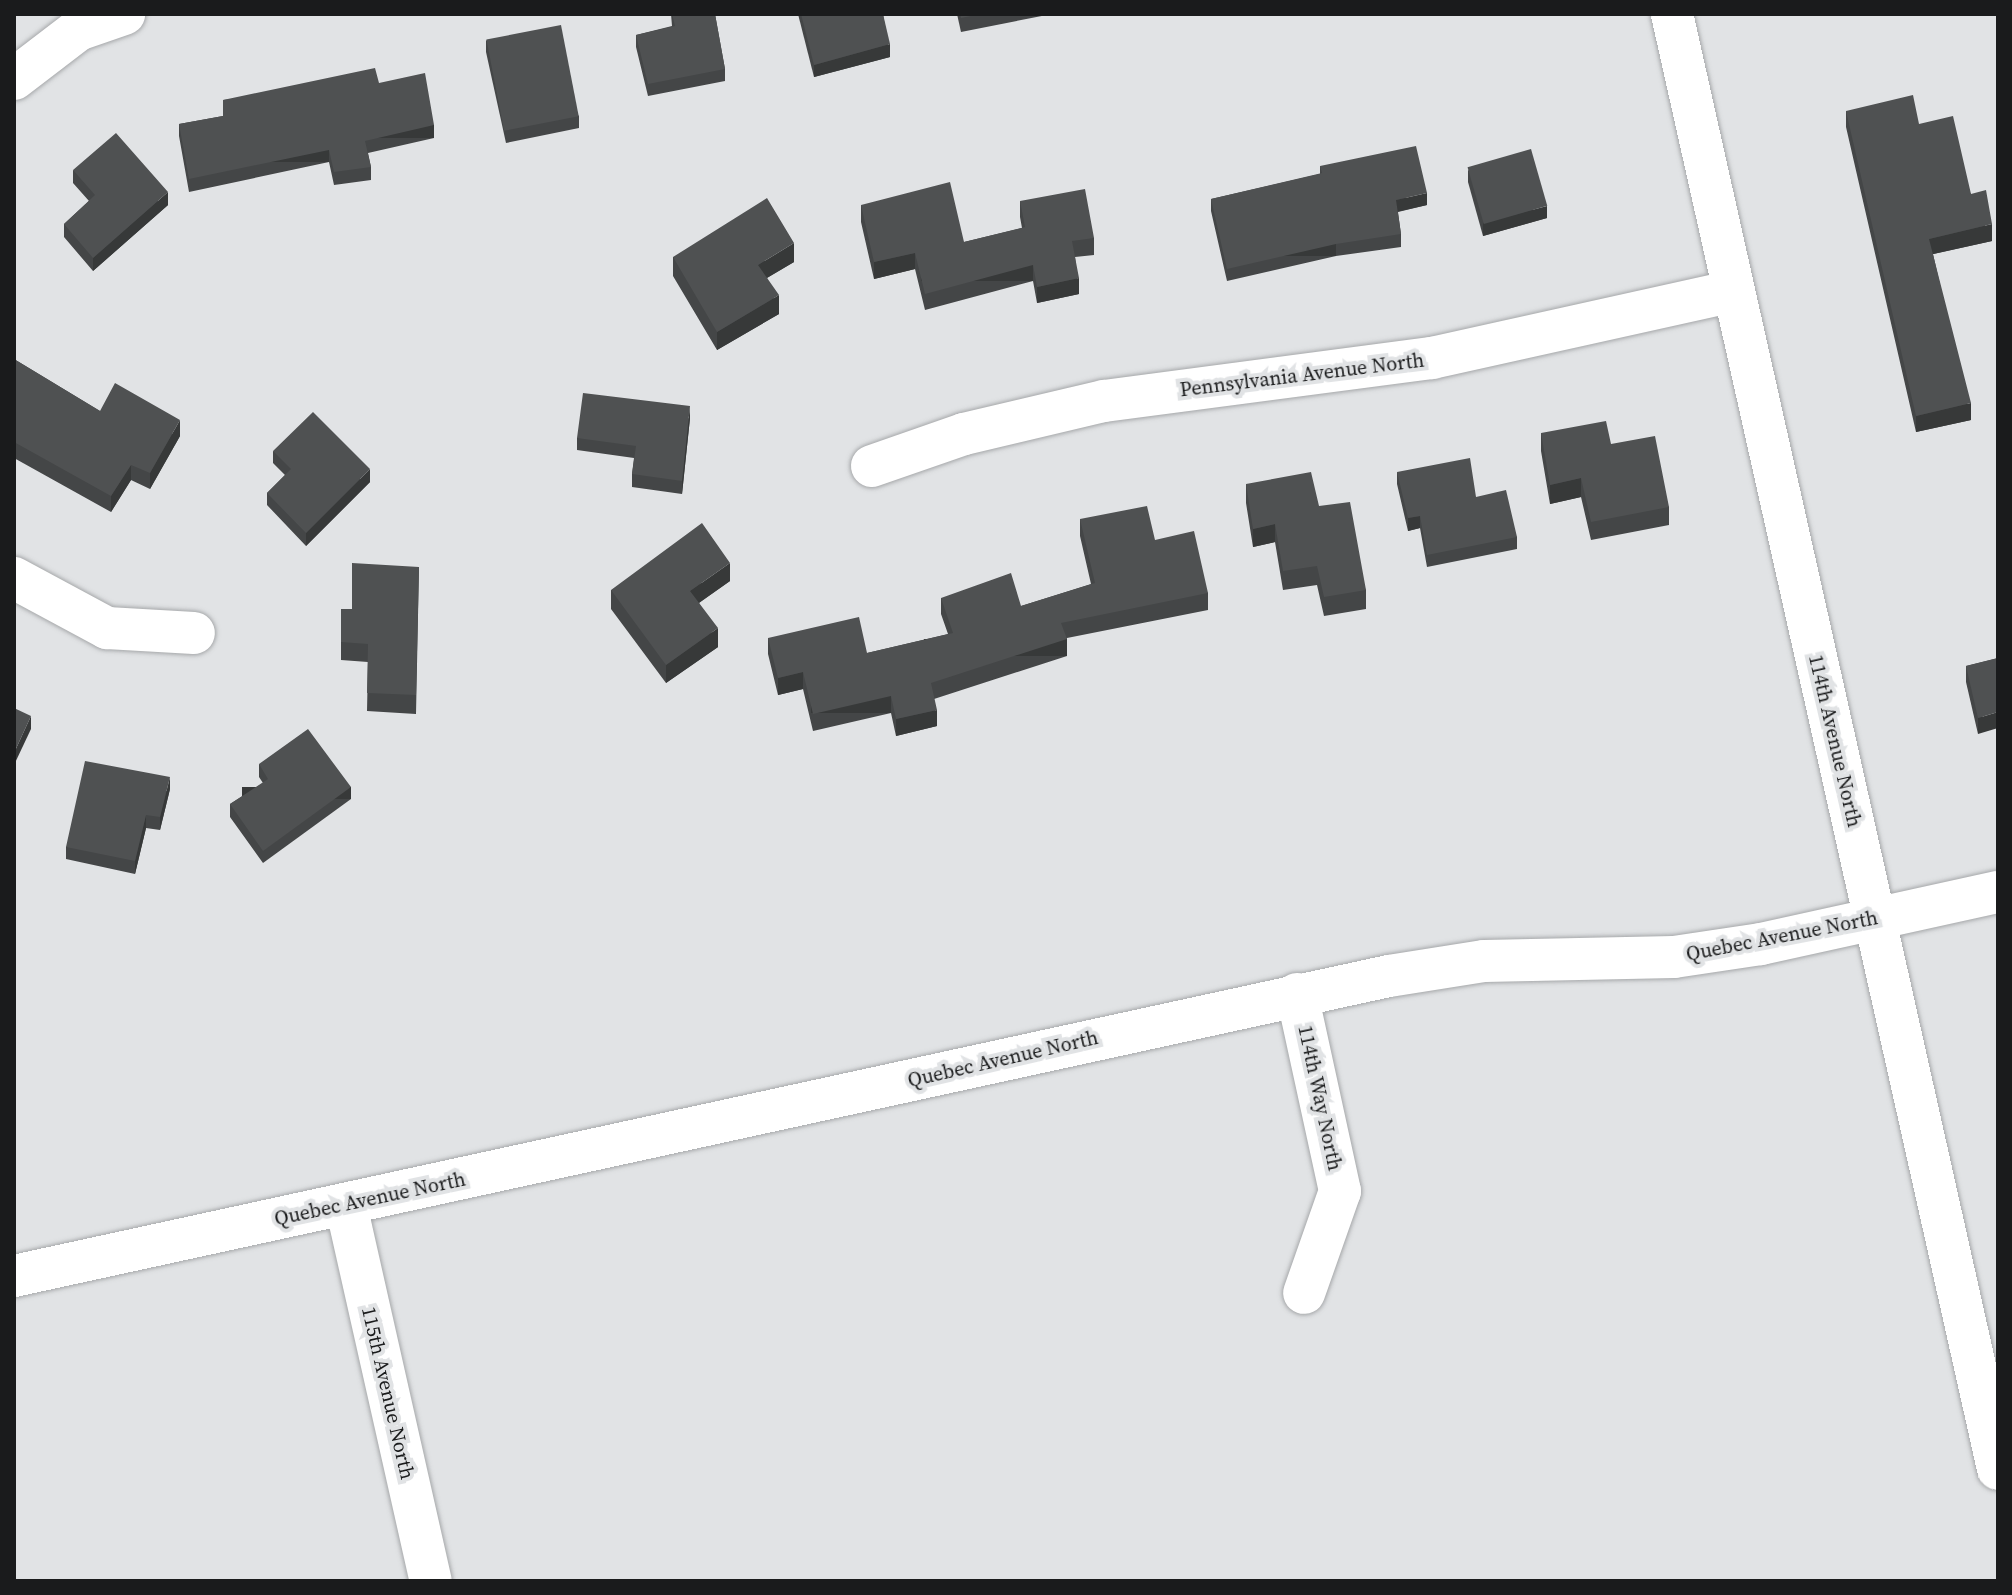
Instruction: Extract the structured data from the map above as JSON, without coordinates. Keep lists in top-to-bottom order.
{
  "streets": {
    "street": [
      "Pennsylvania Avenue North",
      "114th Avenue North",
      "Quebec Avenue North",
      "114th Way North",
      "115th Avenue North"
    ]
  },
  "crossings": [
    ["Pennsylvania Avenue North", "114th Avenue North"],
    ["114th Avenue North", "Quebec Avenue North"],
    ["Quebec Avenue North", "114th Way North"],
    ["Quebec Avenue North", "115th Avenue North"]
  ]
}
